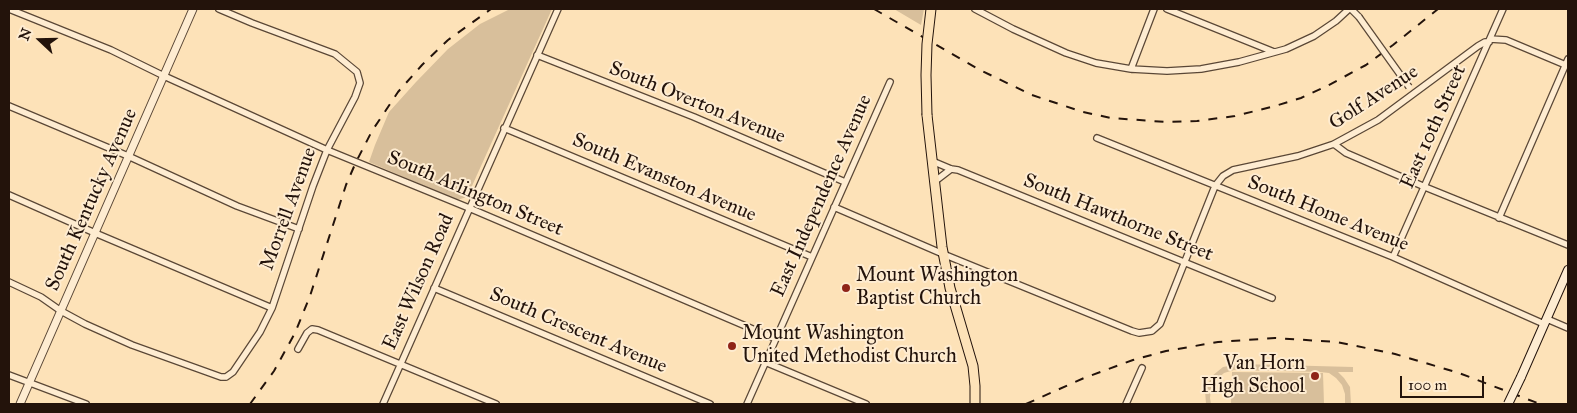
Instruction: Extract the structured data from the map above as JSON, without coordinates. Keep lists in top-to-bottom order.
{
  "streets": {
    "street": [
      "Golf Avenue",
      "South Overton Avenue",
      "East 10th Street",
      "South Evanston Avenue",
      "South Arlington Street",
      "East Independence Avenue",
      "South Kentucky Avenue",
      "Morrell Avenue",
      "South Home Avenue",
      "South Hawthorne Street",
      "East Wilson Road",
      "South Crescent Avenue"
    ]
  },
  "crossings": [
    ["Golf Avenue", "East 10th Street"],
    ["Golf Avenue", "South Home Avenue"],
    ["South Overton Avenue", "East Independence Avenue"],
    ["South Overton Avenue", "East Wilson Road"],
    ["East 10th Street", "South Home Avenue"],
    ["South Evanston Avenue", "East Independence Avenue"],
    ["South Evanston Avenue", "East Wilson Road"],
    ["South Arlington Street", "East Independence Avenue"],
    ["South Arlington Street", "South Kentucky Avenue"],
    ["South Arlington Street", "Morrell Avenue"],
    ["South Arlington Street", "East Wilson Road"],
    ["South Kentucky Avenue", "Morrell Avenue"],
    ["East Wilson Road", "South Crescent Avenue"]
  ],
  "places": ["Mount Washington Baptist Church", "Mount Washington United Methodist Church", "Van Horn High School"],
  "scale_bar": "100 m",
  "north": "left"
}
